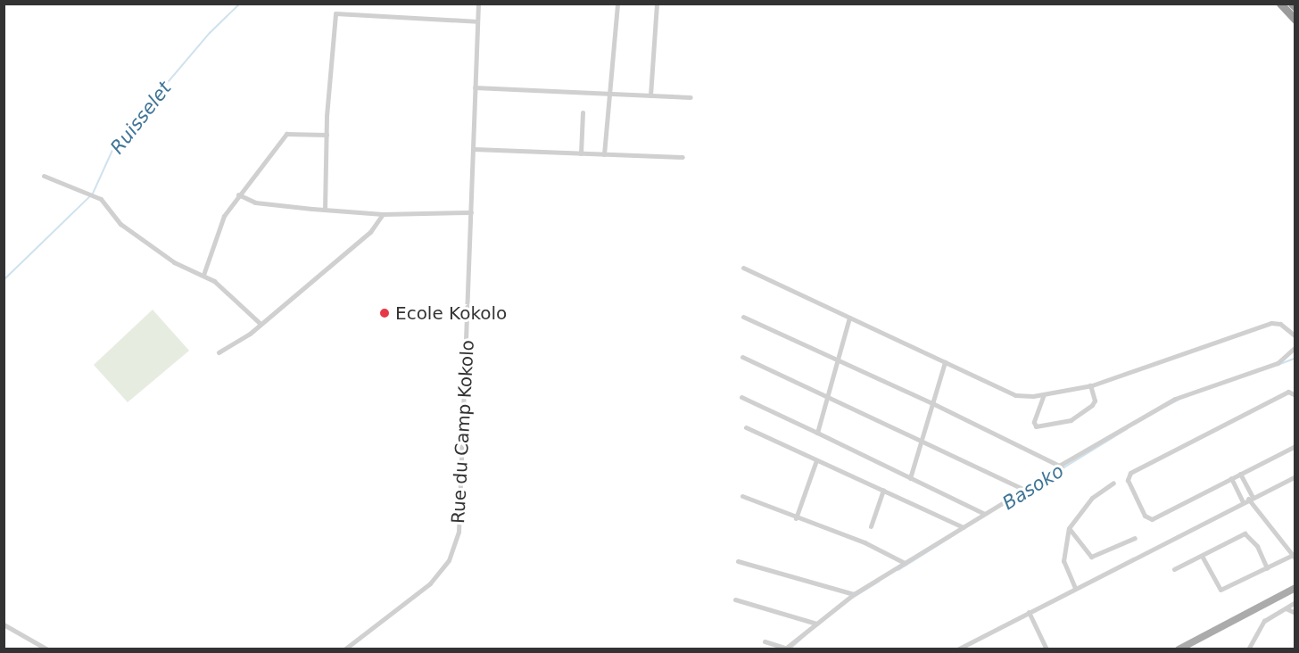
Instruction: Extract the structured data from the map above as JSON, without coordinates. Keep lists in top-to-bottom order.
{
  "streets": {
    "street": ["Rue du Camp Kokolo"]
  },
  "water": ["Ruisselet", "Basoko"],
  "places": ["Ecole Kokolo"]
}
